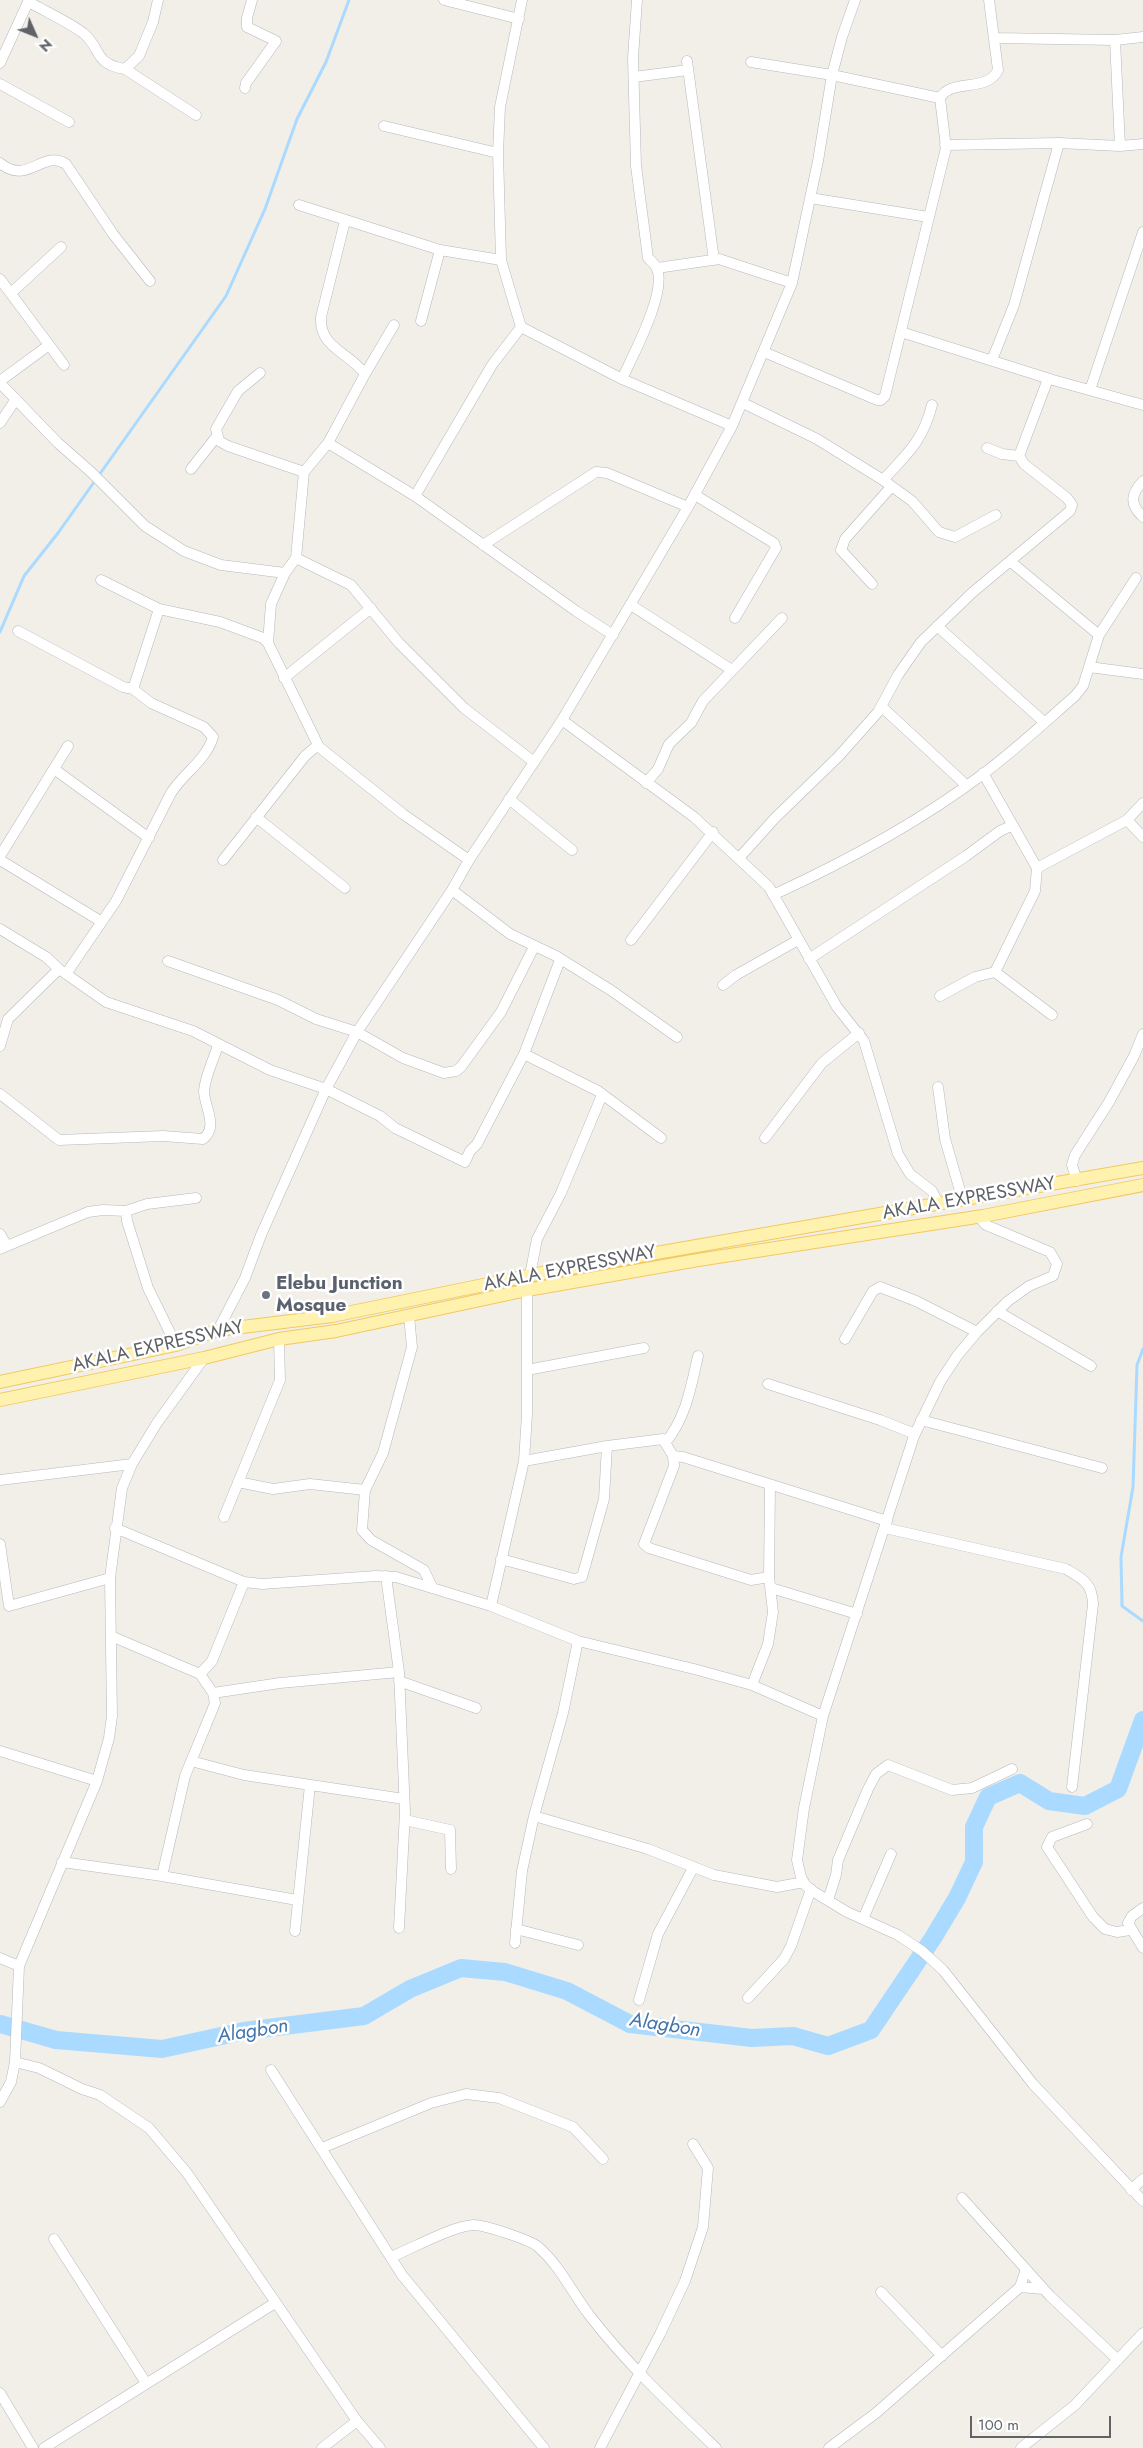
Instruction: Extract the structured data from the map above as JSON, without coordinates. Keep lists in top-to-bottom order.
{
  "streets": {
    "main road": ["AKALA EXPRESSWAY"]
  },
  "water": ["Alagbon"],
  "places": ["Elebu Junction Mosque"],
  "scale_bar": "100 m",
  "north": "bottom right"
}
